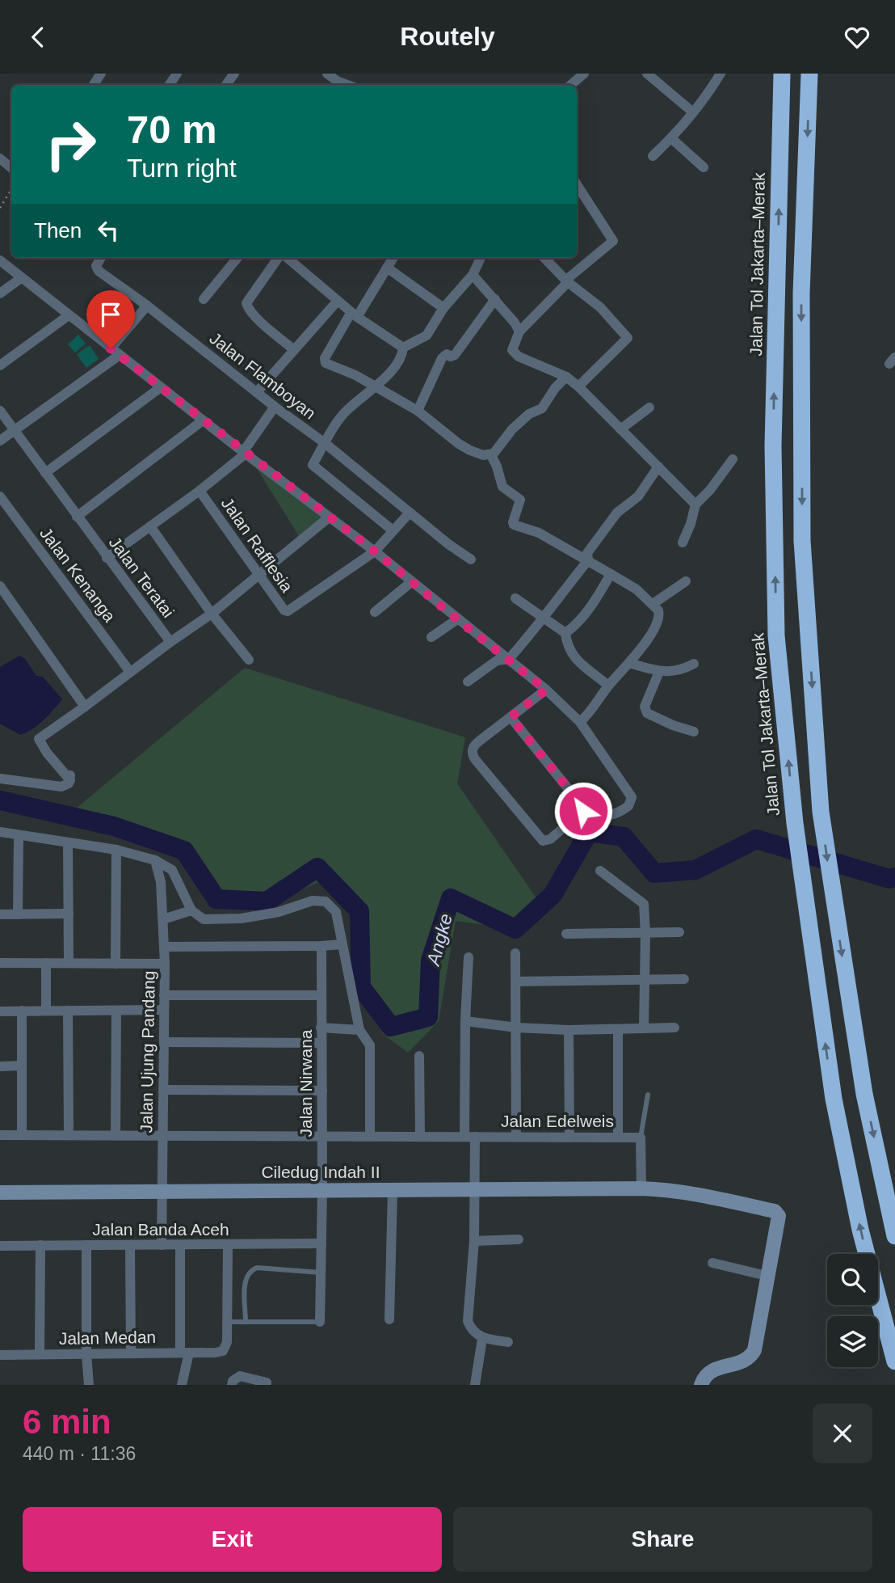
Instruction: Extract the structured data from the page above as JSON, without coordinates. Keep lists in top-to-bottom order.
{
  "streets": {
    "highway": ["Jalan Tol Jakarta–Merak"],
    "street": [
      "Jalan Flamboyan",
      "Jalan Rafflesia",
      "Jalan Kenanga",
      "Jalan Teratai",
      "Jalan Ujung Pandang",
      "Jalan Nirwana",
      "Jalan Edelweis",
      "Ciledug Indah II",
      "Jalan Banda Aceh",
      "Jalan Medan"
    ]
  },
  "crossings": [
    ["Jalan Kenanga", "Jalan Teratai"],
    ["Jalan Ujung Pandang", "Jalan Edelweis"],
    ["Jalan Ujung Pandang", "Ciledug Indah II"],
    ["Jalan Ujung Pandang", "Jalan Banda Aceh"],
    ["Jalan Nirwana", "Jalan Edelweis"],
    ["Jalan Nirwana", "Ciledug Indah II"],
    ["Jalan Nirwana", "Jalan Banda Aceh"]
  ],
  "water": ["Angke"],
  "page": {
    "header": "Routely",
    "turn": ["70 m", "Turn right"],
    "then": "Then",
    "heading": ["6 min", "440 m · 11:36"],
    "buttons": ["Exit", "Share"]
  }
}
